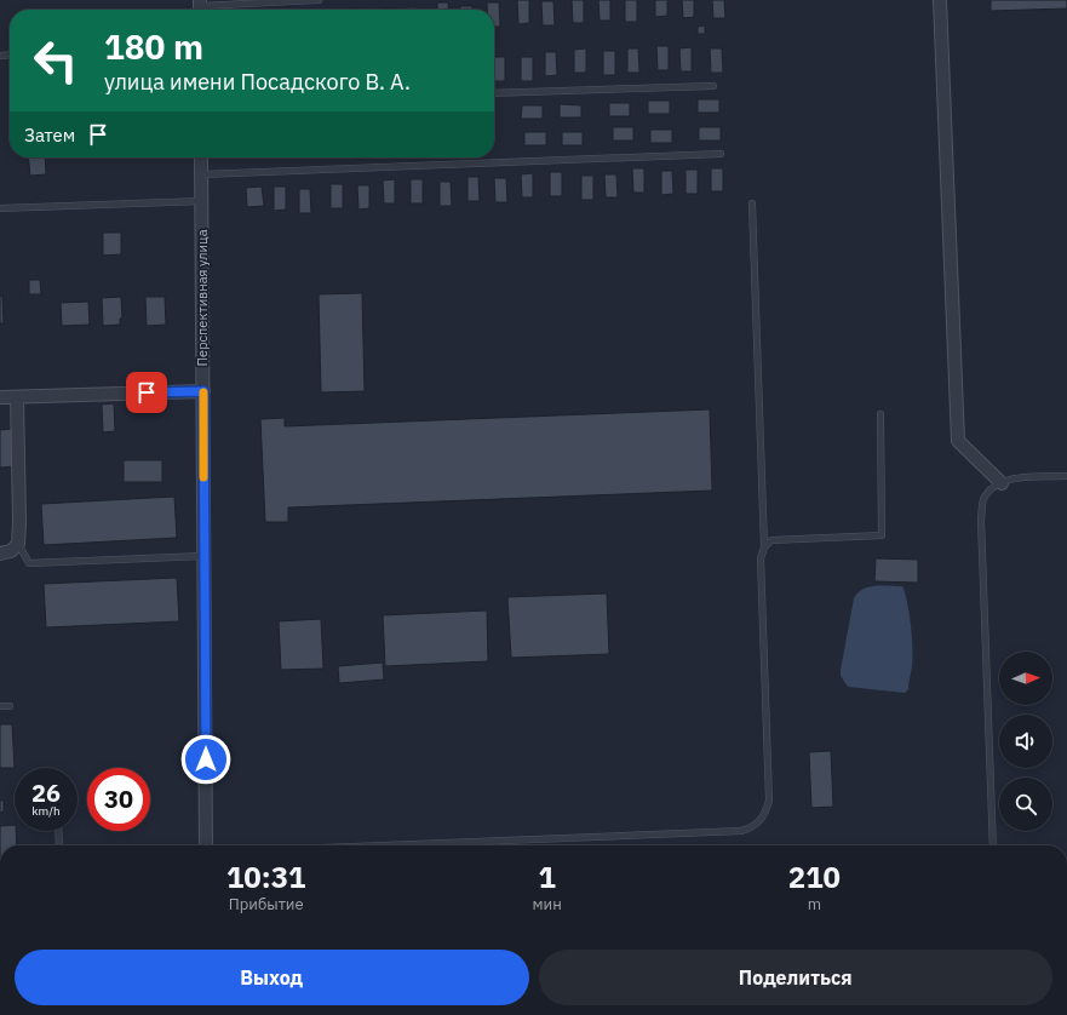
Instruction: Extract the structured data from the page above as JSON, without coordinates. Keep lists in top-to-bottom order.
{
  "streets": {
    "street": ["Перспективная улица"]
  },
  "north": "right",
  "page": {
    "turn": ["180 m", "улица имени Посадского В. А."],
    "then": "Затем",
    "speed": "26 km/h",
    "limit": "30",
    "eta": [
      "10:31",
      "Прибытие",
      "1",
      "мин",
      "210",
      "m"
    ],
    "buttons": ["Выход", "Поделиться"]
  }
}
